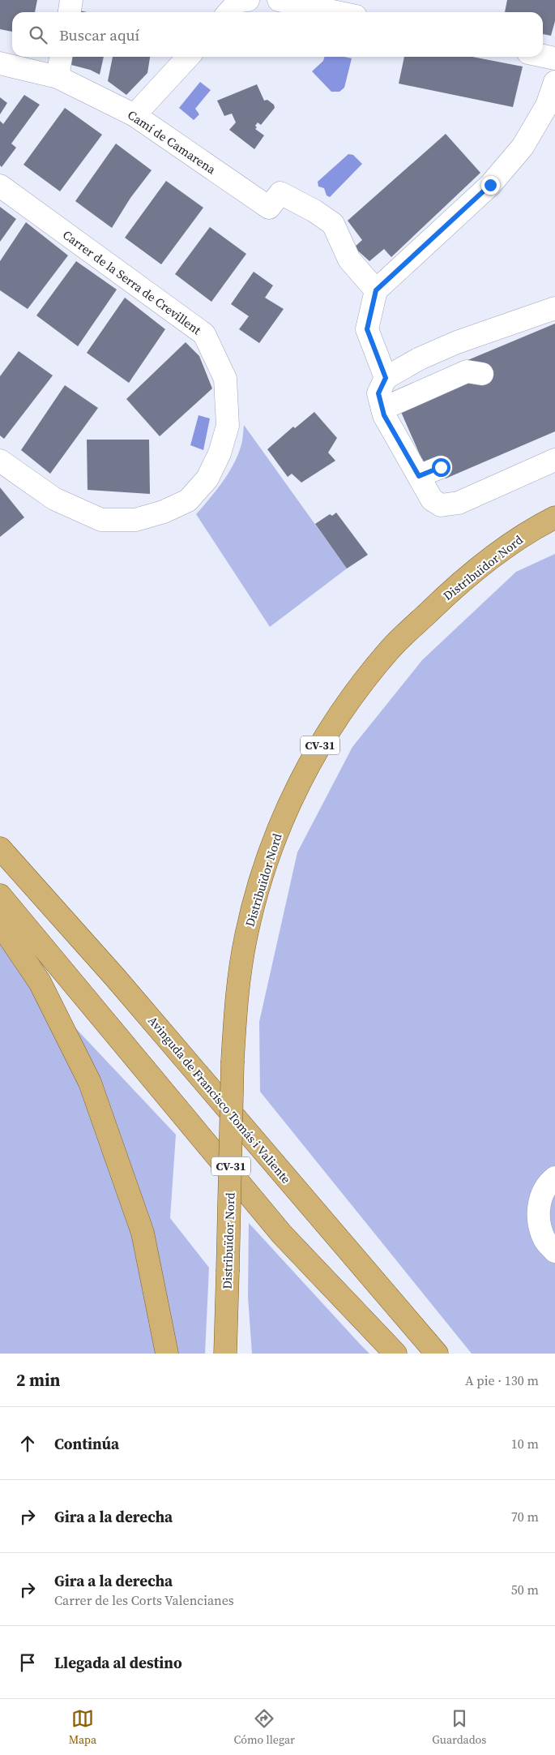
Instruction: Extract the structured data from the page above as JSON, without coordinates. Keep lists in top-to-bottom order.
{
  "streets": {
    "main road": ["Distribuïdor Nord", "CV-31", "Avinguda de Francisco Tomás i Valiente"],
    "street": ["Camí de Camarena", "Carrer de la Serra de Crevillent"]
  },
  "page": {
    "search": "Buscar aquí",
    "heading": ["2 min", "A pie · 130 m"],
    "list": [
      ["Continúa", "10 m"],
      ["Gira a la derecha", "70 m"],
      ["Gira a la derecha", "Carrer de les Corts Valencianes", "50 m"],
      "Llegada al destino"
    ],
    "nav": ["Mapa", "Cómo llegar", "Guardados"]
  }
}
